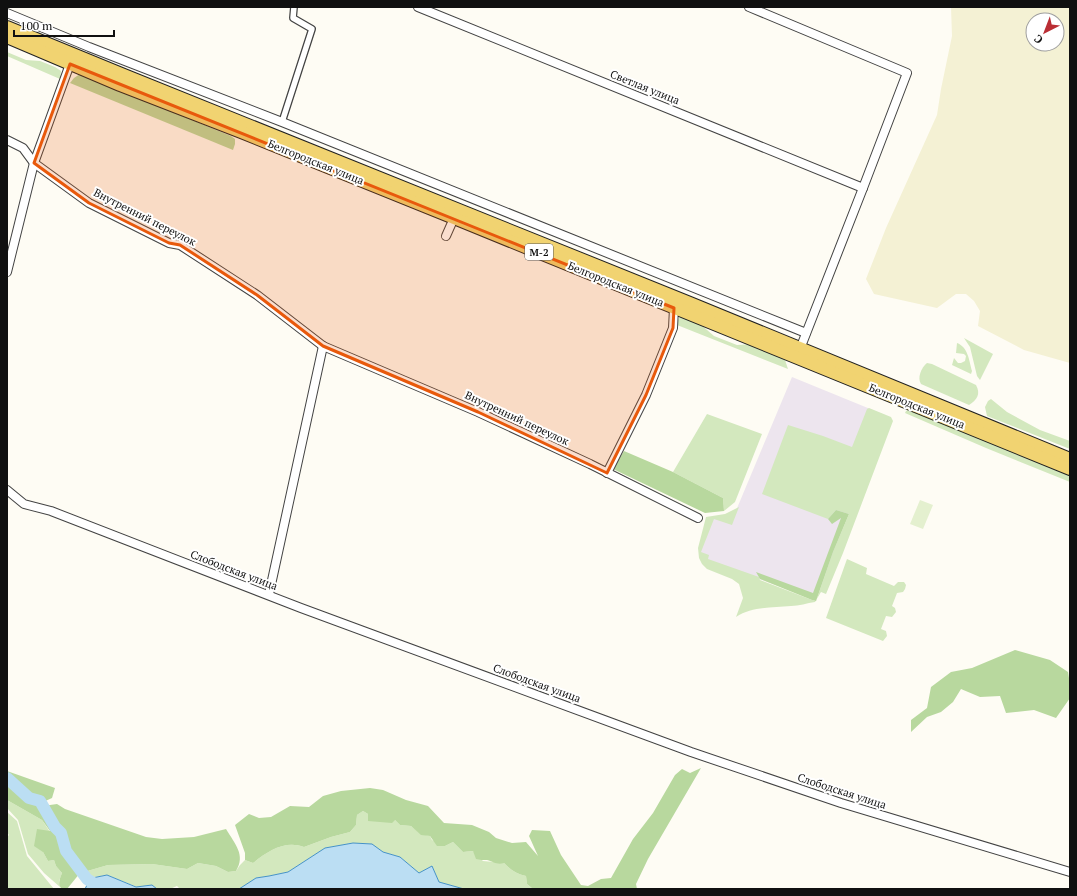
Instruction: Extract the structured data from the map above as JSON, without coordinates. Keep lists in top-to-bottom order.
{
  "streets": {
    "main road": ["Белгородская улица", "М-2"],
    "street": ["Светлая улица", "Внутренний переулок", "Слободская улица"]
  },
  "scale_bar": "100 m",
  "north": "bottom left"
}
